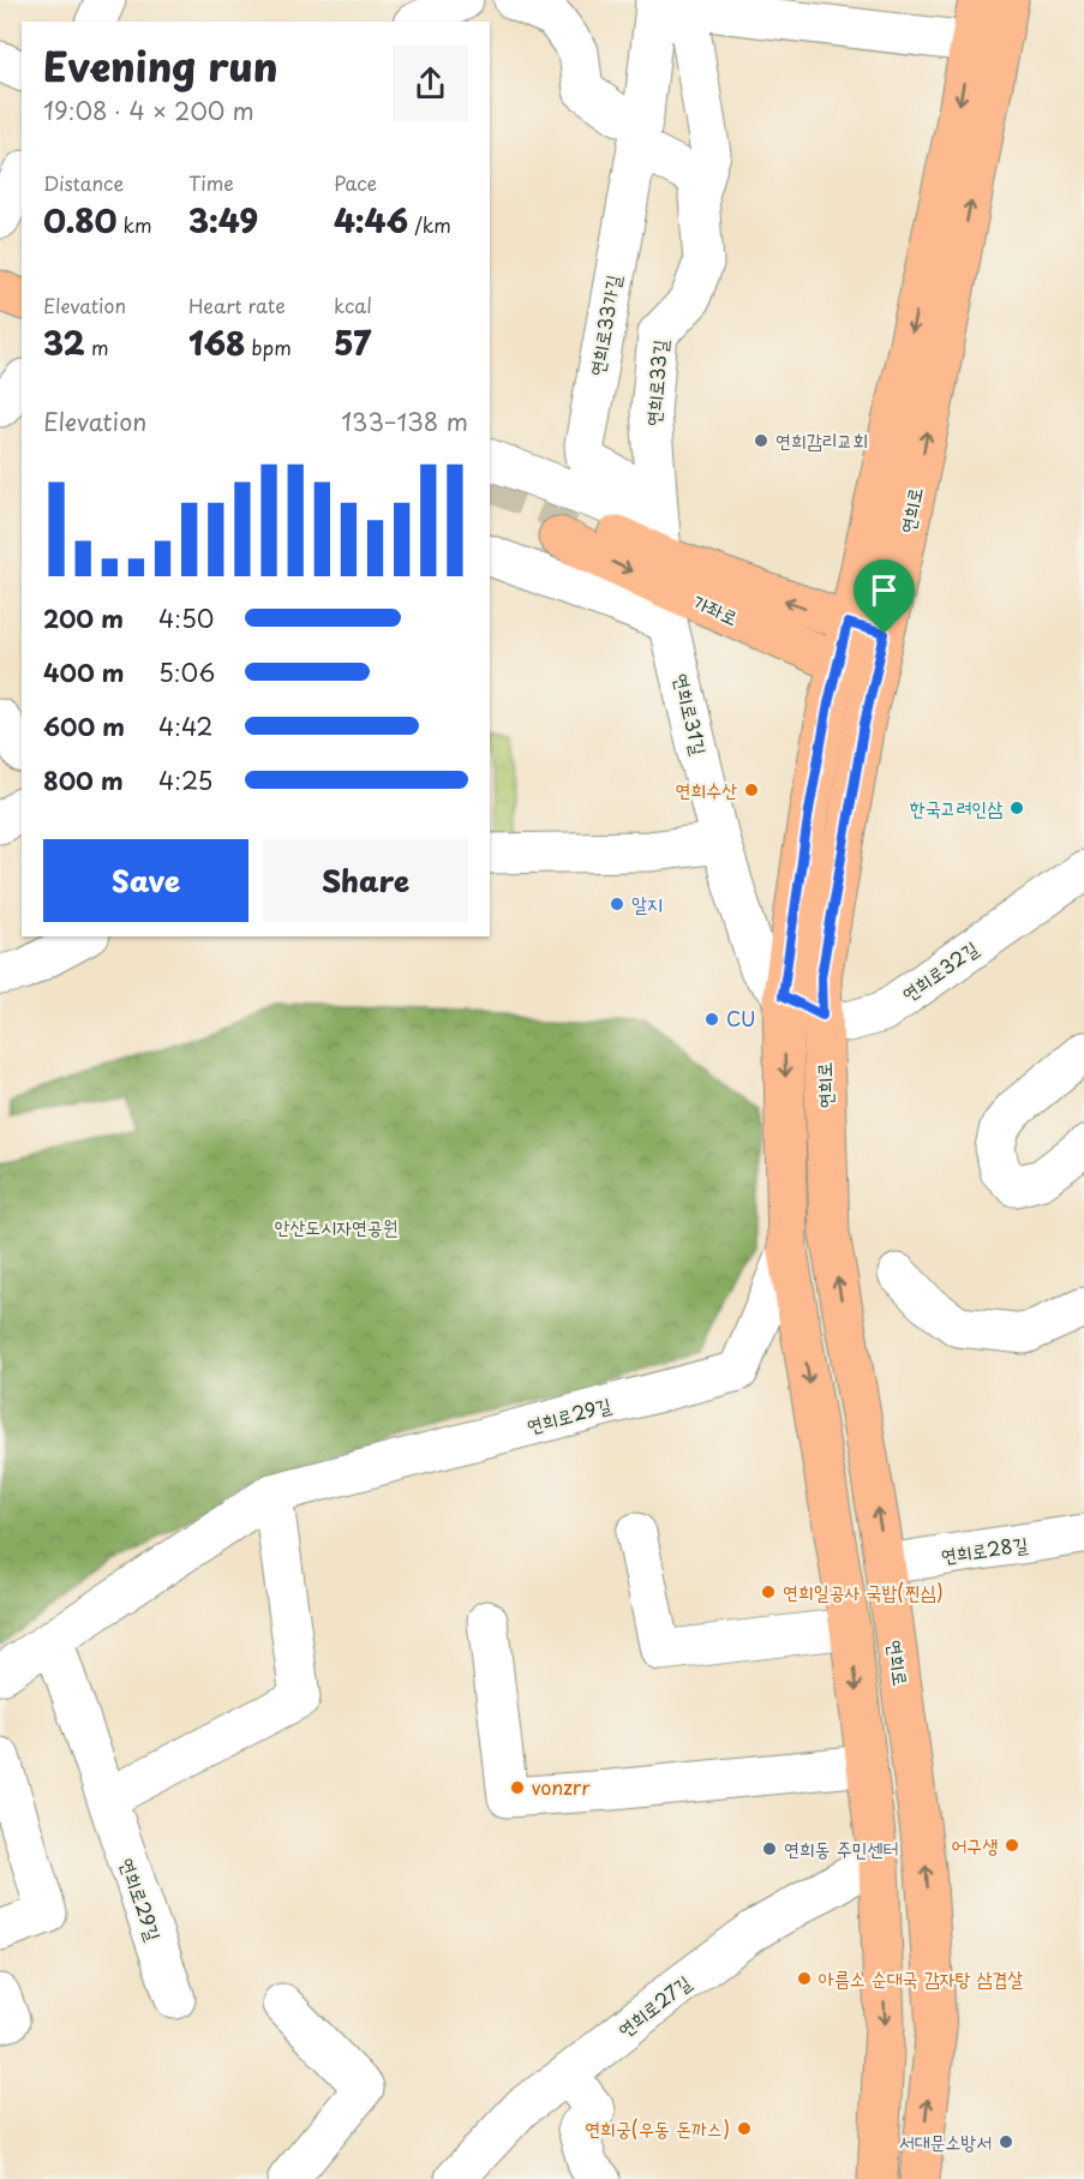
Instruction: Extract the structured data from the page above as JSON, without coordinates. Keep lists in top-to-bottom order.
{
  "streets": {
    "main road": ["연희로", "가좌로"],
    "street": [
      "연희로33가길",
      "연희로33길",
      "연희로31길",
      "연희로32길",
      "연희로29길",
      "연희로28길",
      "연희로27길"
    ]
  },
  "crossings": [
    ["연희로33가길", "연희로33길"],
    ["연희로33가길", "가좌로"],
    ["연희로33가길", "연희로31길"],
    ["연희로33길", "가좌로"],
    ["연희로33길", "연희로31길"],
    ["연희로", "가좌로"],
    ["연희로", "연희로31길"],
    ["연희로", "연희로32길"],
    ["연희로", "연희로29길"],
    ["연희로", "연희로28길"],
    ["연희로", "연희로27길"],
    ["가좌로", "연희로31길"],
    ["연희로31길", "연희로32길"]
  ],
  "parks": ["안산도시자연공원"],
  "places": [
    "연희감리교회",
    "연희수산",
    "한국고려인삼",
    "알지",
    "CU",
    "연희일공사 국밥(찐심)",
    "vonzrr",
    "어구생",
    "연희동 주민센터",
    "아름소 순대국 감자탕 삼겹살",
    "연희궁(우동 돈까스)",
    "서대문소방서"
  ],
  "page": {
    "heading": ["Evening run", "19:08 · 4 × 200 m"],
    "stats": [
      ["Distance", "0.80 km"],
      ["Time", "3:49"],
      ["Pace", "4:46 /km"],
      ["Elevation", "32 m"],
      ["Heart rate", "168 bpm"],
      ["kcal", "57"]
    ],
    "chart": ["Elevation", "133–138 m"],
    "list": [
      {
        "name": "200 m",
        "note": "4:50"
      },
      {
        "name": "400 m",
        "note": "5:06"
      },
      {
        "name": "600 m",
        "note": "4:42"
      },
      {
        "name": "800 m",
        "note": "4:25"
      }
    ],
    "buttons": ["Save", "Share"]
  }
}
